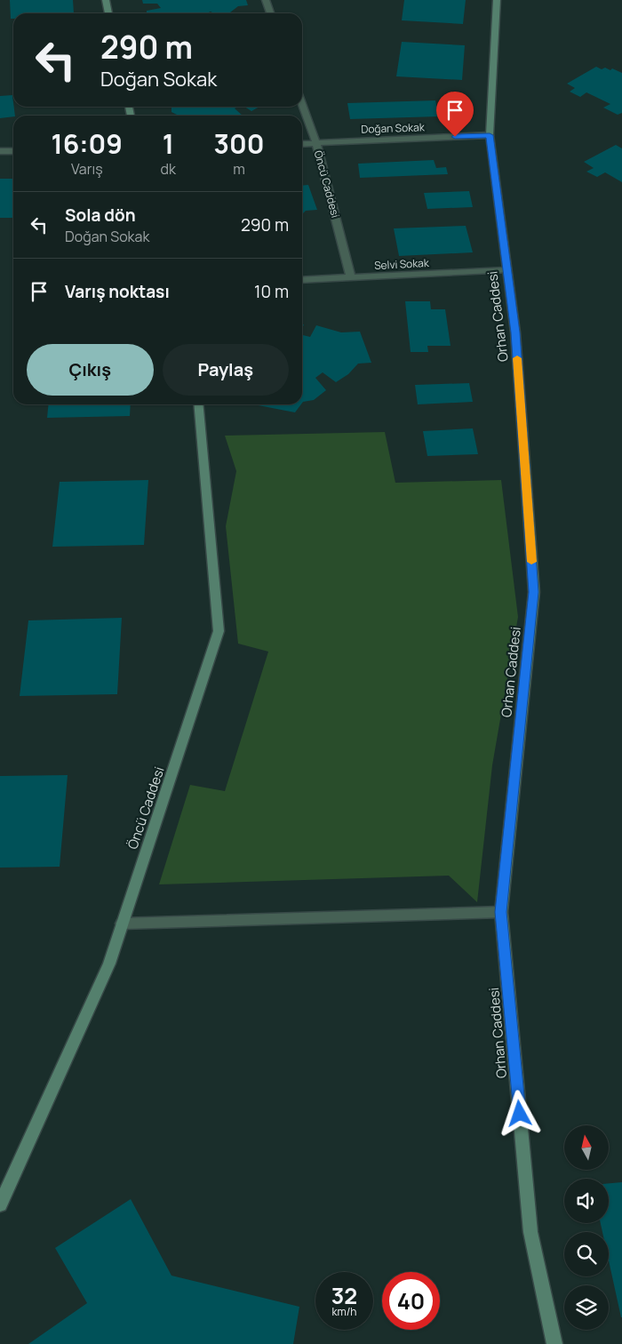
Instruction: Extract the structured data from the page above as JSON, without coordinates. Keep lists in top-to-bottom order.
{
  "streets": {
    "street": [
      "Doğan Sokak",
      "Öncü Caddesi",
      "Selvi Sokak",
      "Orhan Caddesi"
    ]
  },
  "crossings": [
    ["Doğan Sokak", "Öncü Caddesi"],
    ["Doğan Sokak", "Orhan Caddesi"],
    ["Öncü Caddesi", "Selvi Sokak"],
    ["Selvi Sokak", "Orhan Caddesi"]
  ],
  "north": "top",
  "page": {
    "turn": ["290 m", "Doğan Sokak"],
    "eta": [
      "16:09",
      "Varış",
      "1",
      "dk",
      "300",
      "m"
    ],
    "list": [
      {
        "name": "Sola dön",
        "note": "Doğan Sokak",
        "value": "290 m"
      },
      {
        "name": "Varış noktası",
        "value": "10 m"
      }
    ],
    "buttons": ["Çıkış", "Paylaş"],
    "speed": "32 km/h",
    "limit": "40"
  }
}
